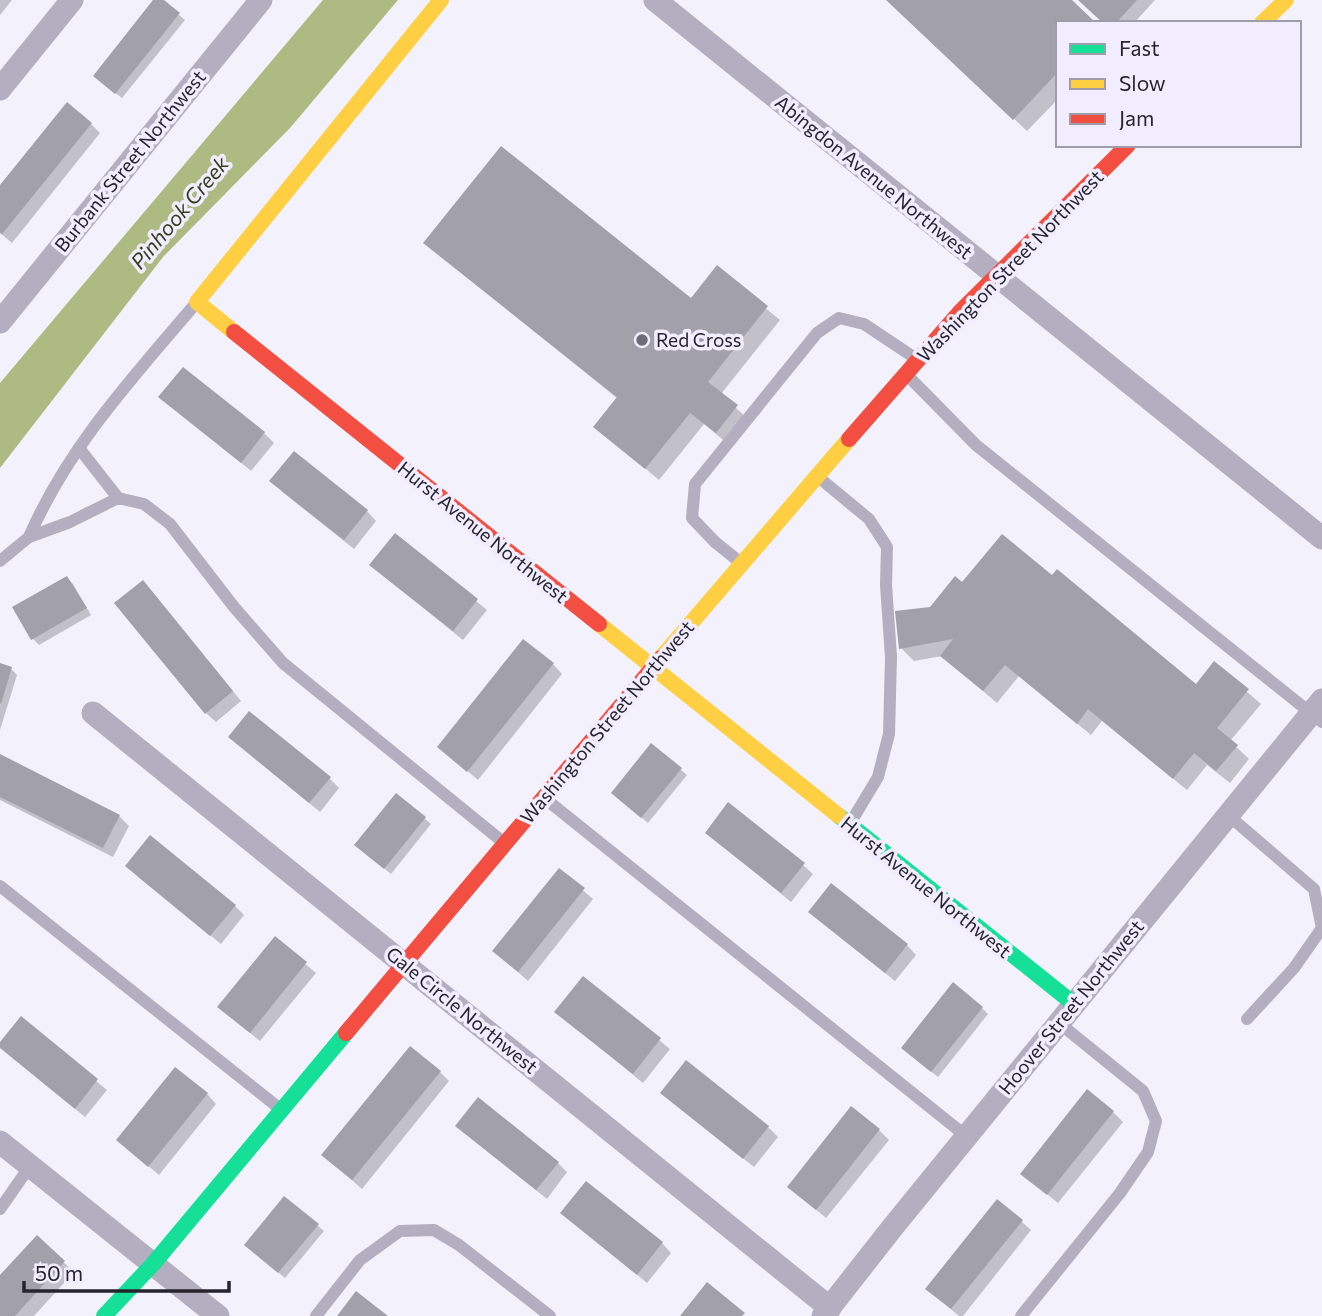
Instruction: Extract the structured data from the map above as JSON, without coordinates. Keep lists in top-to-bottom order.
{
  "streets": {
    "main road": ["Washington Street Northwest", "Hurst Avenue Northwest"],
    "street": [
      "Burbank Street Northwest",
      "Abingdon Avenue Northwest",
      "Hoover Street Northwest",
      "Gale Circle Northwest"
    ]
  },
  "crossings": [
    ["Abingdon Avenue Northwest", "Washington Street Northwest"],
    ["Washington Street Northwest", "Hurst Avenue Northwest"],
    ["Washington Street Northwest", "Gale Circle Northwest"],
    ["Hurst Avenue Northwest", "Hoover Street Northwest"],
    ["Hoover Street Northwest", "Gale Circle Northwest"]
  ],
  "water": ["Pinhook Creek"],
  "places": ["Red Cross"],
  "legend": ["Fast", "Slow", "Jam"],
  "scale_bar": "50 m"
}
